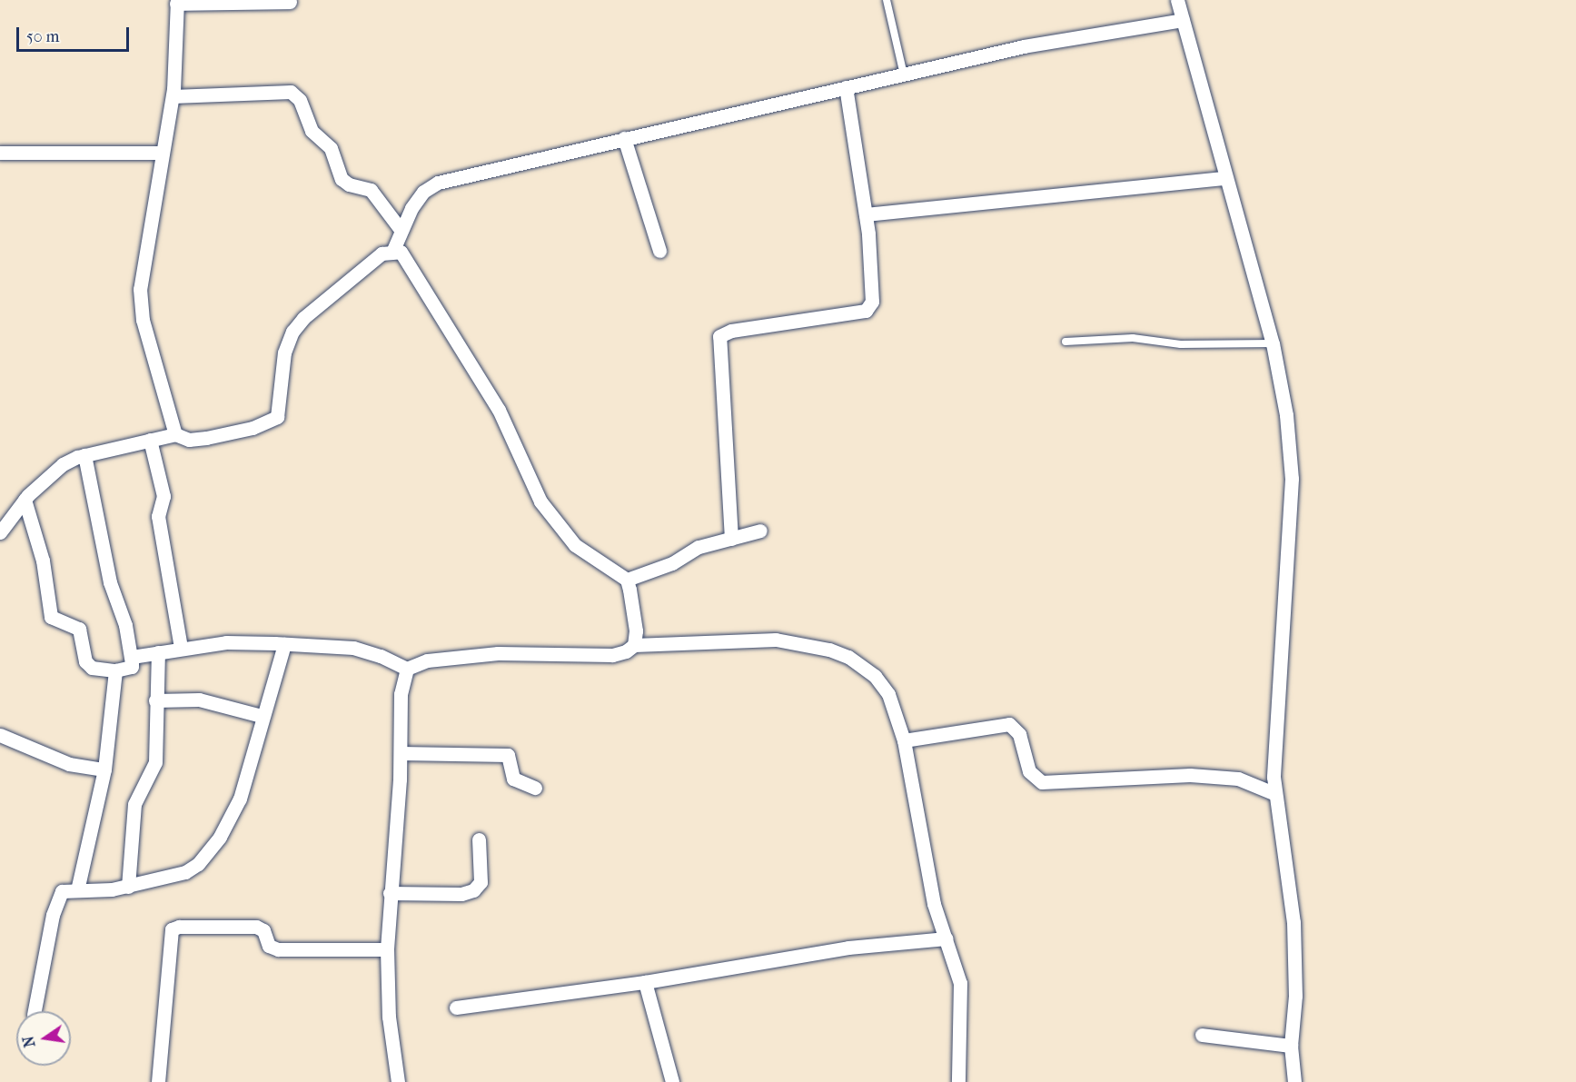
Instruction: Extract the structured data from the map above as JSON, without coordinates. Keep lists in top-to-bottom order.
{
  "scale_bar": "50 m",
  "north": "left"
}
